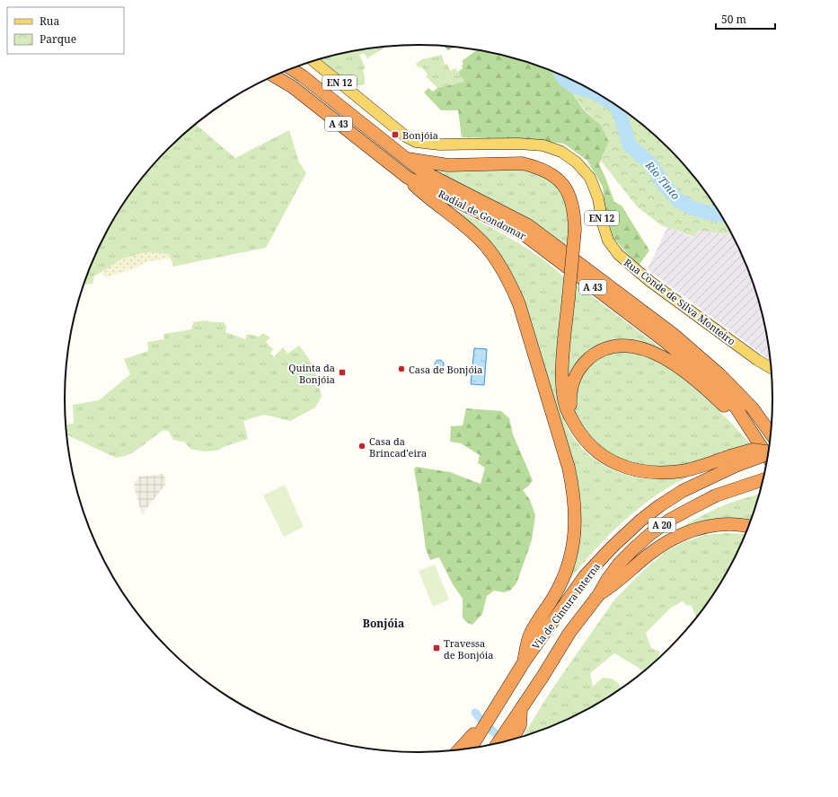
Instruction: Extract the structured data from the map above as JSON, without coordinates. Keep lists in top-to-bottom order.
{
  "streets": {
    "highway": [
      "A 43",
      "Radial de Gondomar",
      "A 20",
      "Via de Cintura Interna"
    ],
    "main road": ["EN 12", "Rua Conde de Silva Monteiro"]
  },
  "districts": ["Bonjóia"],
  "water": ["Rio Tinto"],
  "places": {
    "transit": ["Bonjóia", "Quinta da Bonjóia", "Travessa de Bonjóia"],
    "other": ["Casa de Bonjóia", "Casa da Brincad'eira"]
  },
  "legend": ["Rua", "Parque"],
  "scale_bar": "50 m"
}
